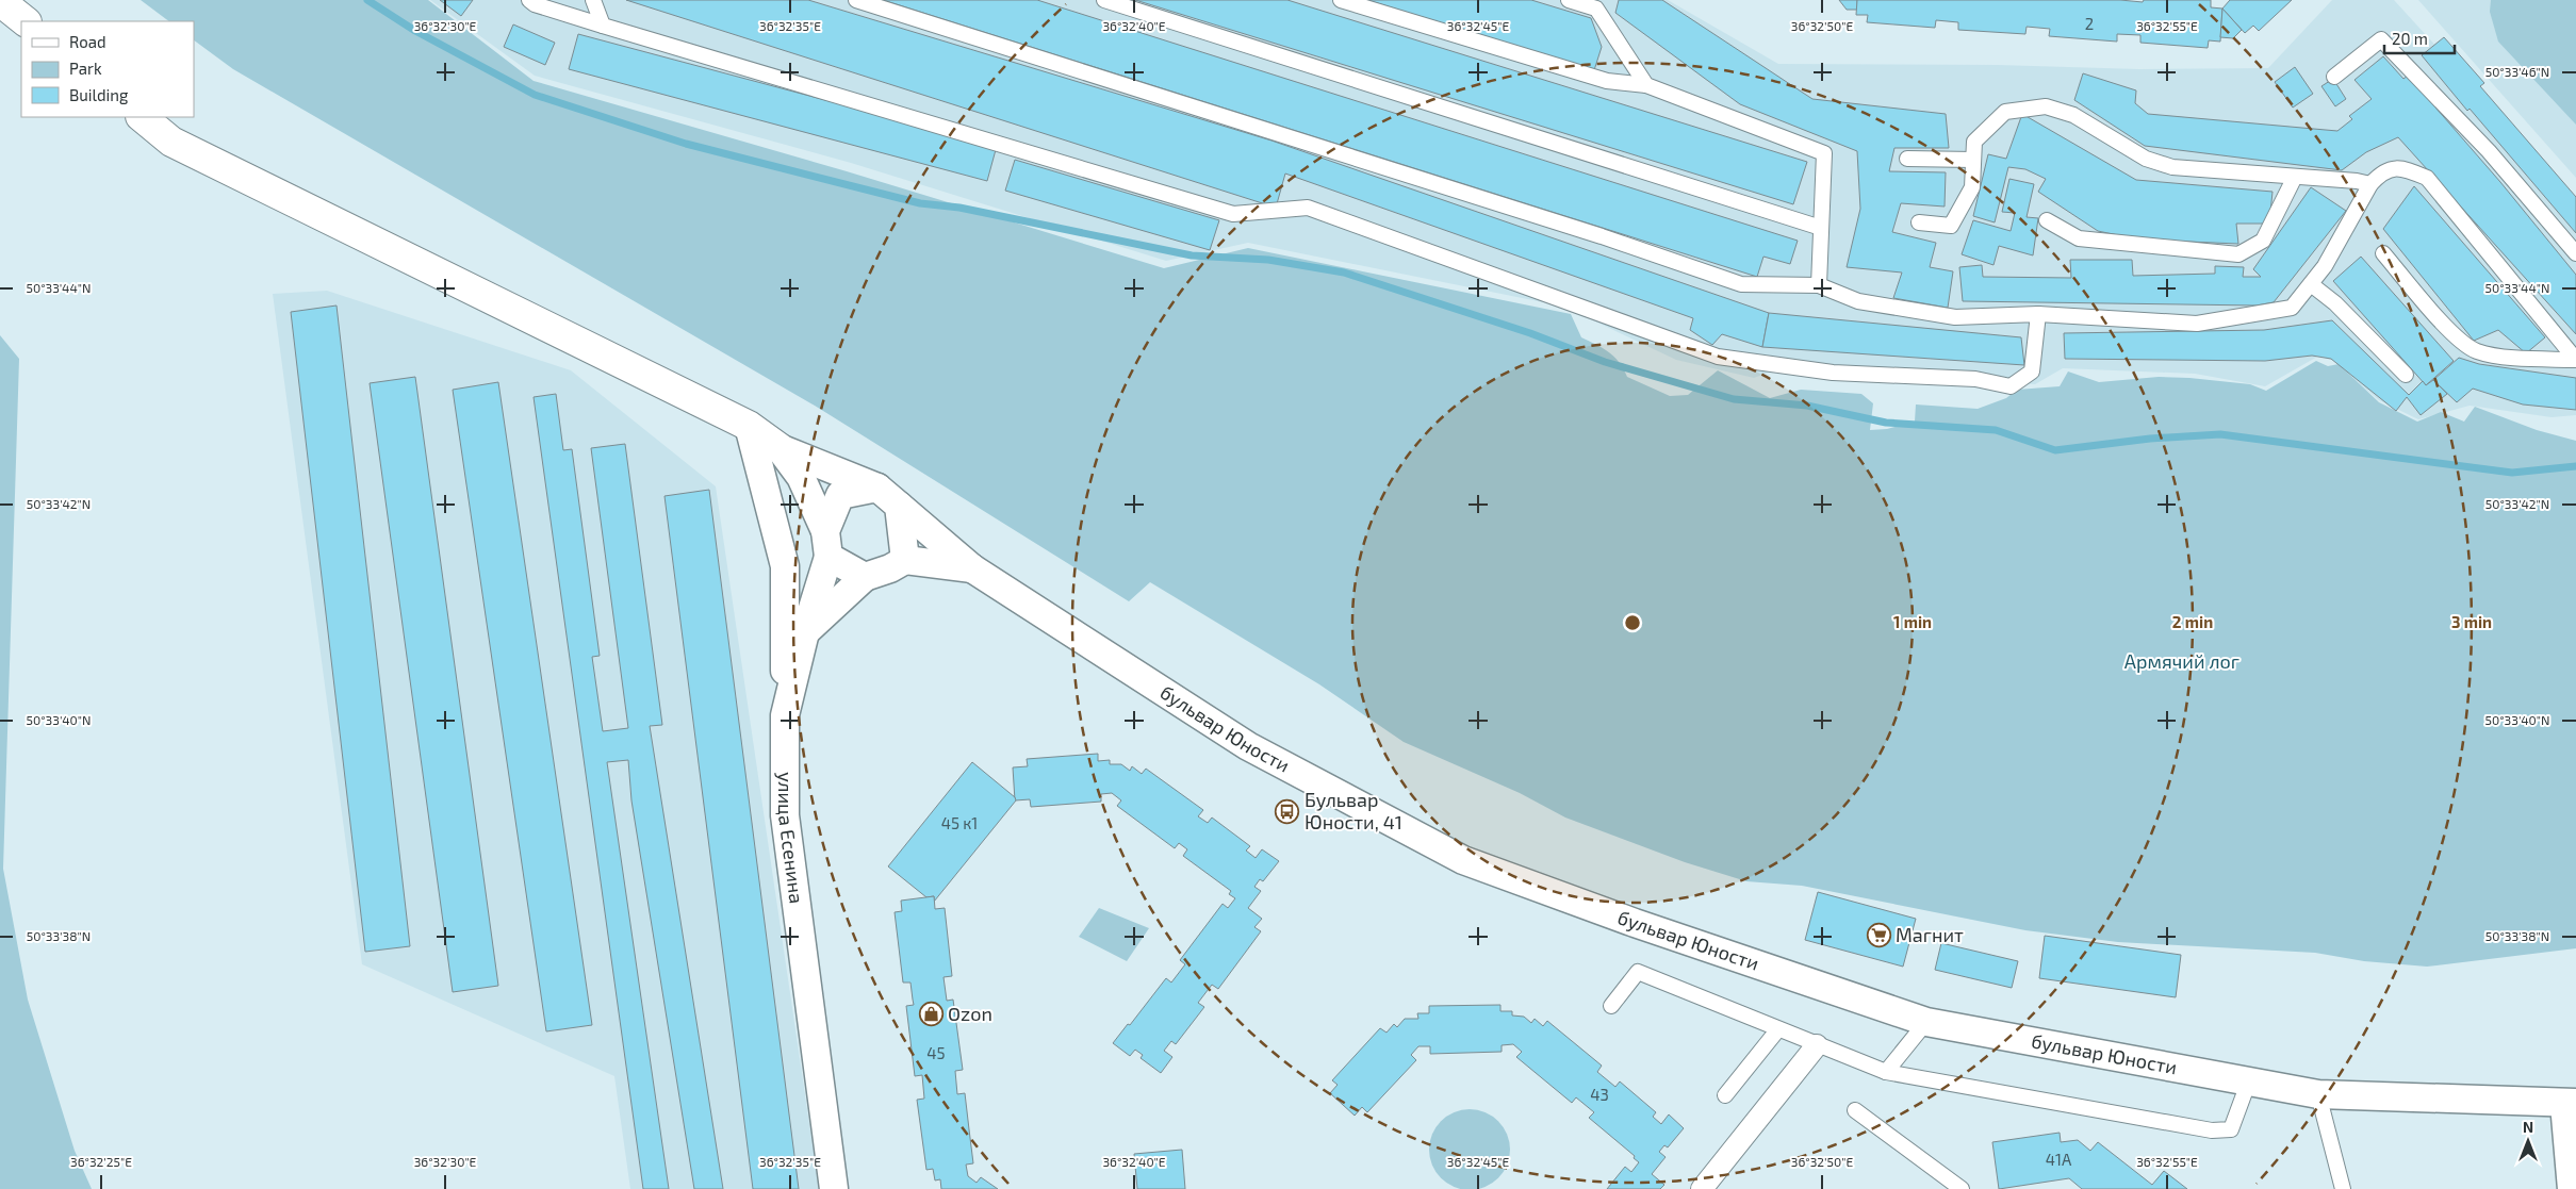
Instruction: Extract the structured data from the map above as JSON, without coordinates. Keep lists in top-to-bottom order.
{
  "streets": {
    "street": ["бульвар Юности", "улица Есенина"]
  },
  "crossings": [
    ["бульвар Юности", "улица Есенина"]
  ],
  "parks": ["Армячий лог"],
  "places": {
    "bus stop": ["Бульвар Юности, 41"],
    "supermarket": ["Магнит"],
    "shop": ["Ozon"]
  },
  "house_numbers": [
    "2",
    "45 к1",
    "45",
    "43",
    "41А"
  ],
  "legend": ["Road", "Park", "Building"],
  "scale_bar": "20 m",
  "north": "top",
  "coordinates": [
    "36°32'30\"E",
    "36°32'35\"E",
    "36°32'40\"E",
    "36°32'45\"E",
    "36°32'50\"E",
    "36°32'55\"E",
    "50°33'46\"N",
    "50°33'44\"N",
    "50°33'42\"N",
    "50°33'40\"N",
    "50°33'38\"N",
    "36°32'25\"E"
  ],
  "rings": ["1 min", "2 min", "3 min"]
}
